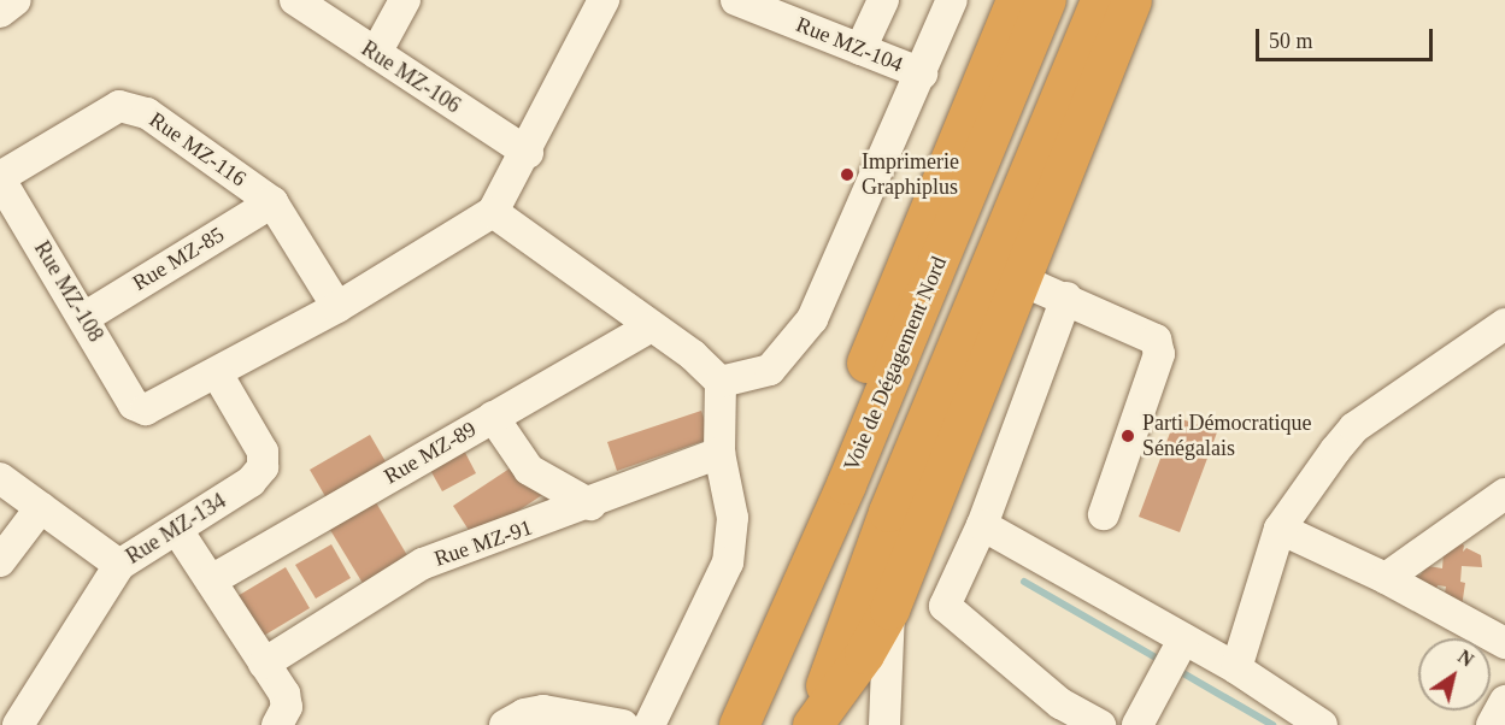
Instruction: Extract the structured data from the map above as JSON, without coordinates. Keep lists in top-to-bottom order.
{
  "streets": {
    "highway": ["Voie de Dégagement Nord"],
    "street": [
      "Rue MZ-104",
      "Rue MZ-106",
      "Rue MZ-116",
      "Rue MZ-85",
      "Rue MZ-108",
      "Rue MZ-89",
      "Rue MZ-134",
      "Rue MZ-91"
    ]
  },
  "crossings": [
    ["Rue MZ-116", "Rue MZ-85"],
    ["Rue MZ-116", "Rue MZ-108"],
    ["Rue MZ-85", "Rue MZ-108"],
    ["Rue MZ-108", "Rue MZ-134"]
  ],
  "places": ["Imprimerie Graphiplus", "Parti Démocratique Sénégalais"],
  "scale_bar": "50 m",
  "north": "top right"
}
